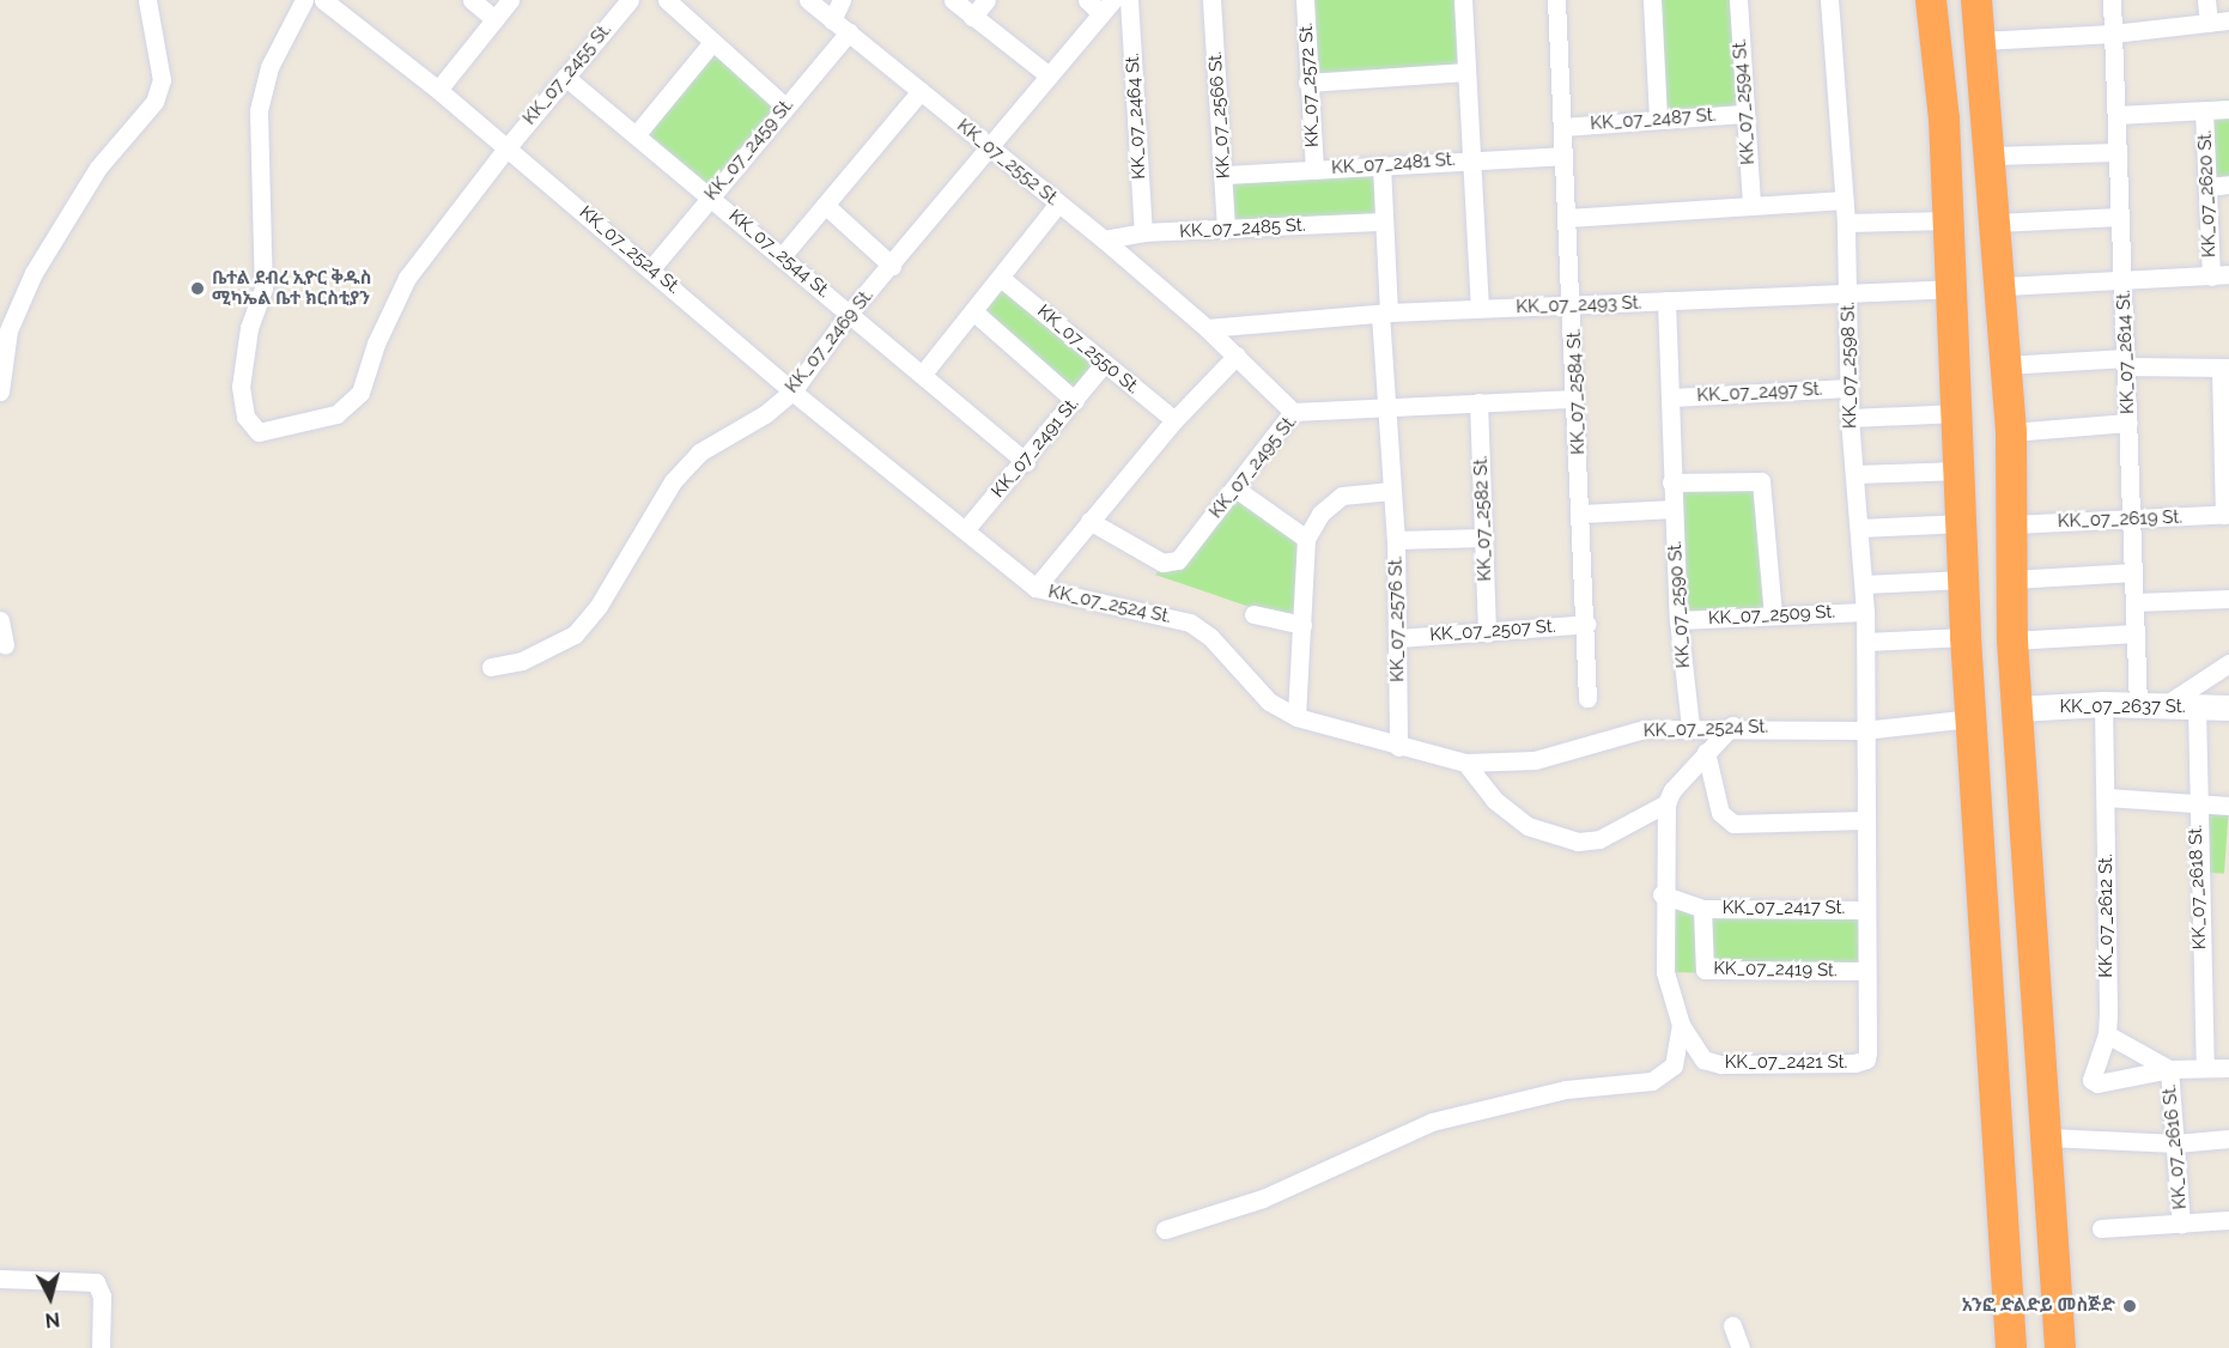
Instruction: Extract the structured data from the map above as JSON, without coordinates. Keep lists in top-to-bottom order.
{
  "streets": {
    "street": [
      "KK_07_2455 St.",
      "KK_07_2572 St.",
      "KK_07_2594 St.",
      "KK_07_2566 St.",
      "KK_07_2464 St.",
      "KK_07_2487 St.",
      "KK_07_2459 St.",
      "KK_07_2552 St.",
      "KK_07_2481 St.",
      "KK_07_2620 St.",
      "KK_07_2485 St.",
      "KK_07_2524 St.",
      "KK_07_2544 St.",
      "KK_07_2493 St.",
      "KK_07_2469 St.",
      "KK_07_2550 St.",
      "KK_07_2614 St.",
      "KK_07_2598 St.",
      "KK_07_2584 St.",
      "KK_07_2497 St.",
      "KK_07_2491 St.",
      "KK_07_2495 St.",
      "KK_07_2582 St.",
      "KK_07_2619 St.",
      "KK_07_2590 St.",
      "KK_07_2509 St.",
      "KK_07_2576 St.",
      "KK_07_2507 St.",
      "KK_07_2637 St.",
      "KK_07_2618 St.",
      "KK_07_2417 St.",
      "KK_07_2612 St.",
      "KK_07_2419 St.",
      "KK_07_2421 St.",
      "KK_07_2616 St."
    ]
  },
  "crossings": [
    ["KK_07_2455 St.", "KK_07_2524 St."],
    ["KK_07_2455 St.", "KK_07_2544 St."],
    ["KK_07_2572 St.", "KK_07_2481 St."],
    ["KK_07_2594 St.", "KK_07_2487 St."],
    ["KK_07_2566 St.", "KK_07_2481 St."],
    ["KK_07_2566 St.", "KK_07_2485 St."],
    ["KK_07_2464 St.", "KK_07_2485 St."],
    ["KK_07_2487 St.", "KK_07_2584 St."],
    ["KK_07_2459 St.", "KK_07_2552 St."],
    ["KK_07_2459 St.", "KK_07_2524 St."],
    ["KK_07_2459 St.", "KK_07_2544 St."],
    ["KK_07_2552 St.", "KK_07_2485 St."],
    ["KK_07_2552 St.", "KK_07_2493 St."],
    ["KK_07_2552 St.", "KK_07_2469 St."],
    ["KK_07_2552 St.", "KK_07_2495 St."],
    ["KK_07_2481 St.", "KK_07_2584 St."],
    ["KK_07_2481 St.", "KK_07_2576 St."],
    ["KK_07_2485 St.", "KK_07_2576 St."],
    ["KK_07_2524 St.", "KK_07_2469 St."],
    ["KK_07_2524 St.", "KK_07_2598 St."],
    ["KK_07_2524 St.", "KK_07_2491 St."],
    ["KK_07_2524 St.", "KK_07_2590 St."],
    ["KK_07_2524 St.", "KK_07_2576 St."],
    ["KK_07_2544 St.", "KK_07_2469 St."],
    ["KK_07_2544 St.", "KK_07_2491 St."],
    ["KK_07_2493 St.", "KK_07_2598 St."],
    ["KK_07_2493 St.", "KK_07_2584 St."],
    ["KK_07_2493 St.", "KK_07_2590 St."],
    ["KK_07_2493 St.", "KK_07_2576 St."],
    ["KK_07_2550 St.", "KK_07_2491 St."],
    ["KK_07_2614 St.", "KK_07_2619 St."],
    ["KK_07_2614 St.", "KK_07_2637 St."],
    ["KK_07_2598 St.", "KK_07_2497 St."],
    ["KK_07_2598 St.", "KK_07_2509 St."],
    ["KK_07_2598 St.", "KK_07_2417 St."],
    ["KK_07_2598 St.", "KK_07_2419 St."],
    ["KK_07_2598 St.", "KK_07_2421 St."],
    ["KK_07_2584 St.", "KK_07_2495 St."],
    ["KK_07_2584 St.", "KK_07_2507 St."],
    ["KK_07_2497 St.", "KK_07_2590 St."],
    ["KK_07_2495 St.", "KK_07_2582 St."],
    ["KK_07_2495 St.", "KK_07_2576 St."],
    ["KK_07_2582 St.", "KK_07_2507 St."],
    ["KK_07_2590 St.", "KK_07_2509 St."],
    ["KK_07_2576 St.", "KK_07_2507 St."],
    ["KK_07_2637 St.", "KK_07_2618 St."],
    ["KK_07_2637 St.", "KK_07_2612 St."],
    ["KK_07_2417 St.", "KK_07_2419 St."],
    ["KK_07_2612 St.", "KK_07_2616 St."]
  ],
  "places": ["ቤተል ደብረ ኢዮር ቅዱስ ሚካኤል ቤተ ክርስቲያን", "አንፎ ድልድይ መስጅድ"],
  "north": "bottom"
}
